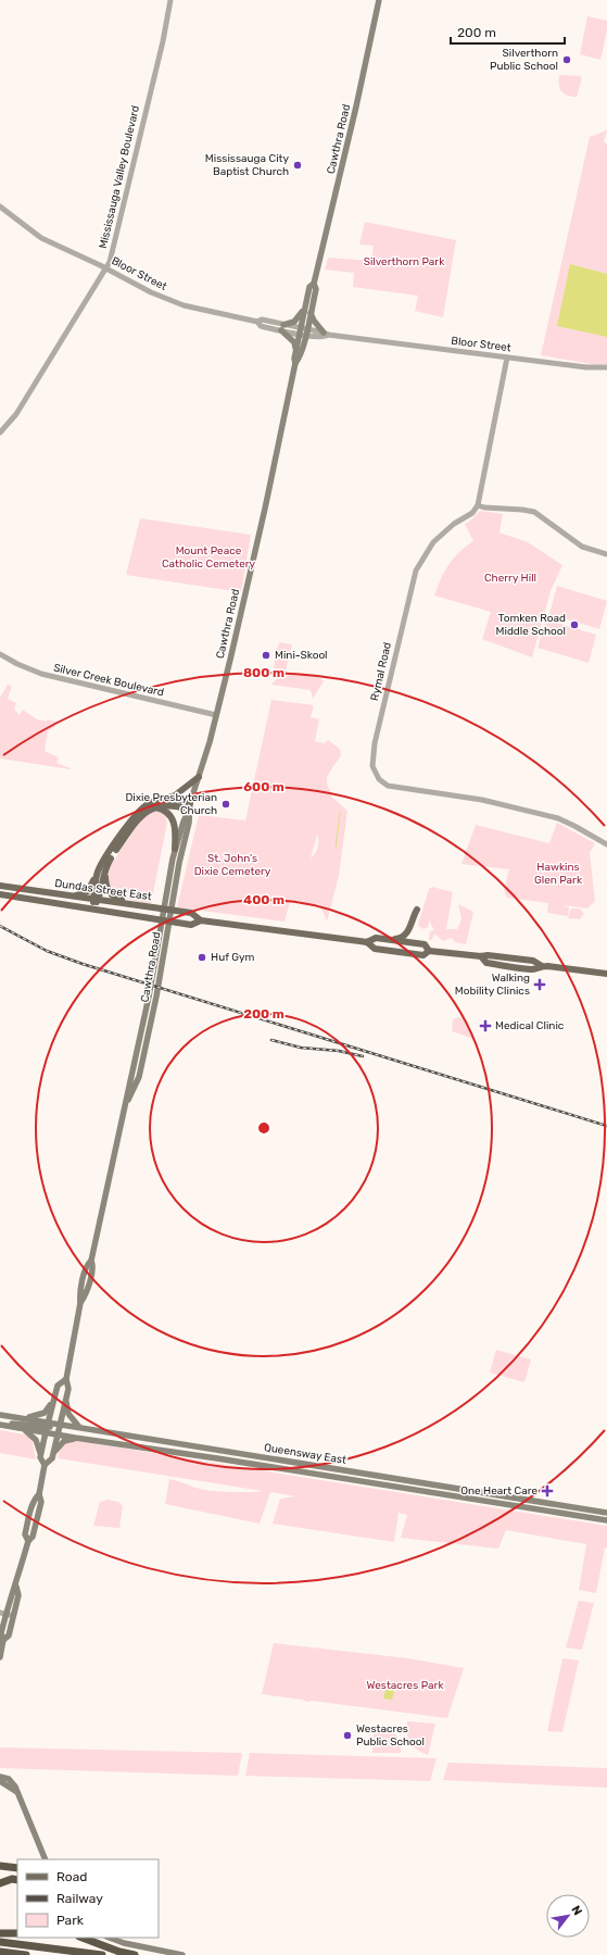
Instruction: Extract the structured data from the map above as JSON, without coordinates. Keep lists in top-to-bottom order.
{
  "streets": {
    "main road": ["Cawthra Road", "Dundas Street East", "Queensway East"],
    "street": [
      "Mississauga Valley Boulevard",
      "Bloor Street",
      "Rymal Road",
      "Silver Creek Boulevard"
    ]
  },
  "crossings": [
    ["Cawthra Road", "Bloor Street"],
    ["Cawthra Road", "Silver Creek Boulevard"],
    ["Cawthra Road", "Queensway East"],
    ["Mississauga Valley Boulevard", "Bloor Street"]
  ],
  "parks": [
    "Silverthorn Park",
    "Mount Peace Catholic Cemetery",
    "Cherry Hill",
    "St. John’s Dixie Cemetery",
    "Hawkins Glen Park",
    "Westacres Park"
  ],
  "places": {
    "other": [
      "Silverthorn Public School",
      "Mississauga City Baptist Church",
      "Tomken Road Middle School",
      "Mini-Skool",
      "Dixie Presbyterian Church",
      "Huf Gym",
      "Westacres Public School"
    ],
    "health": ["Walking Mobility Clinics", "Medical Clinic", "One Heart Care"]
  },
  "legend": ["Road", "Railway", "Park"],
  "scale_bar": "200 m",
  "north": "top right",
  "rings": [
    "800 m",
    "600 m",
    "400 m",
    "200 m"
  ]
}
